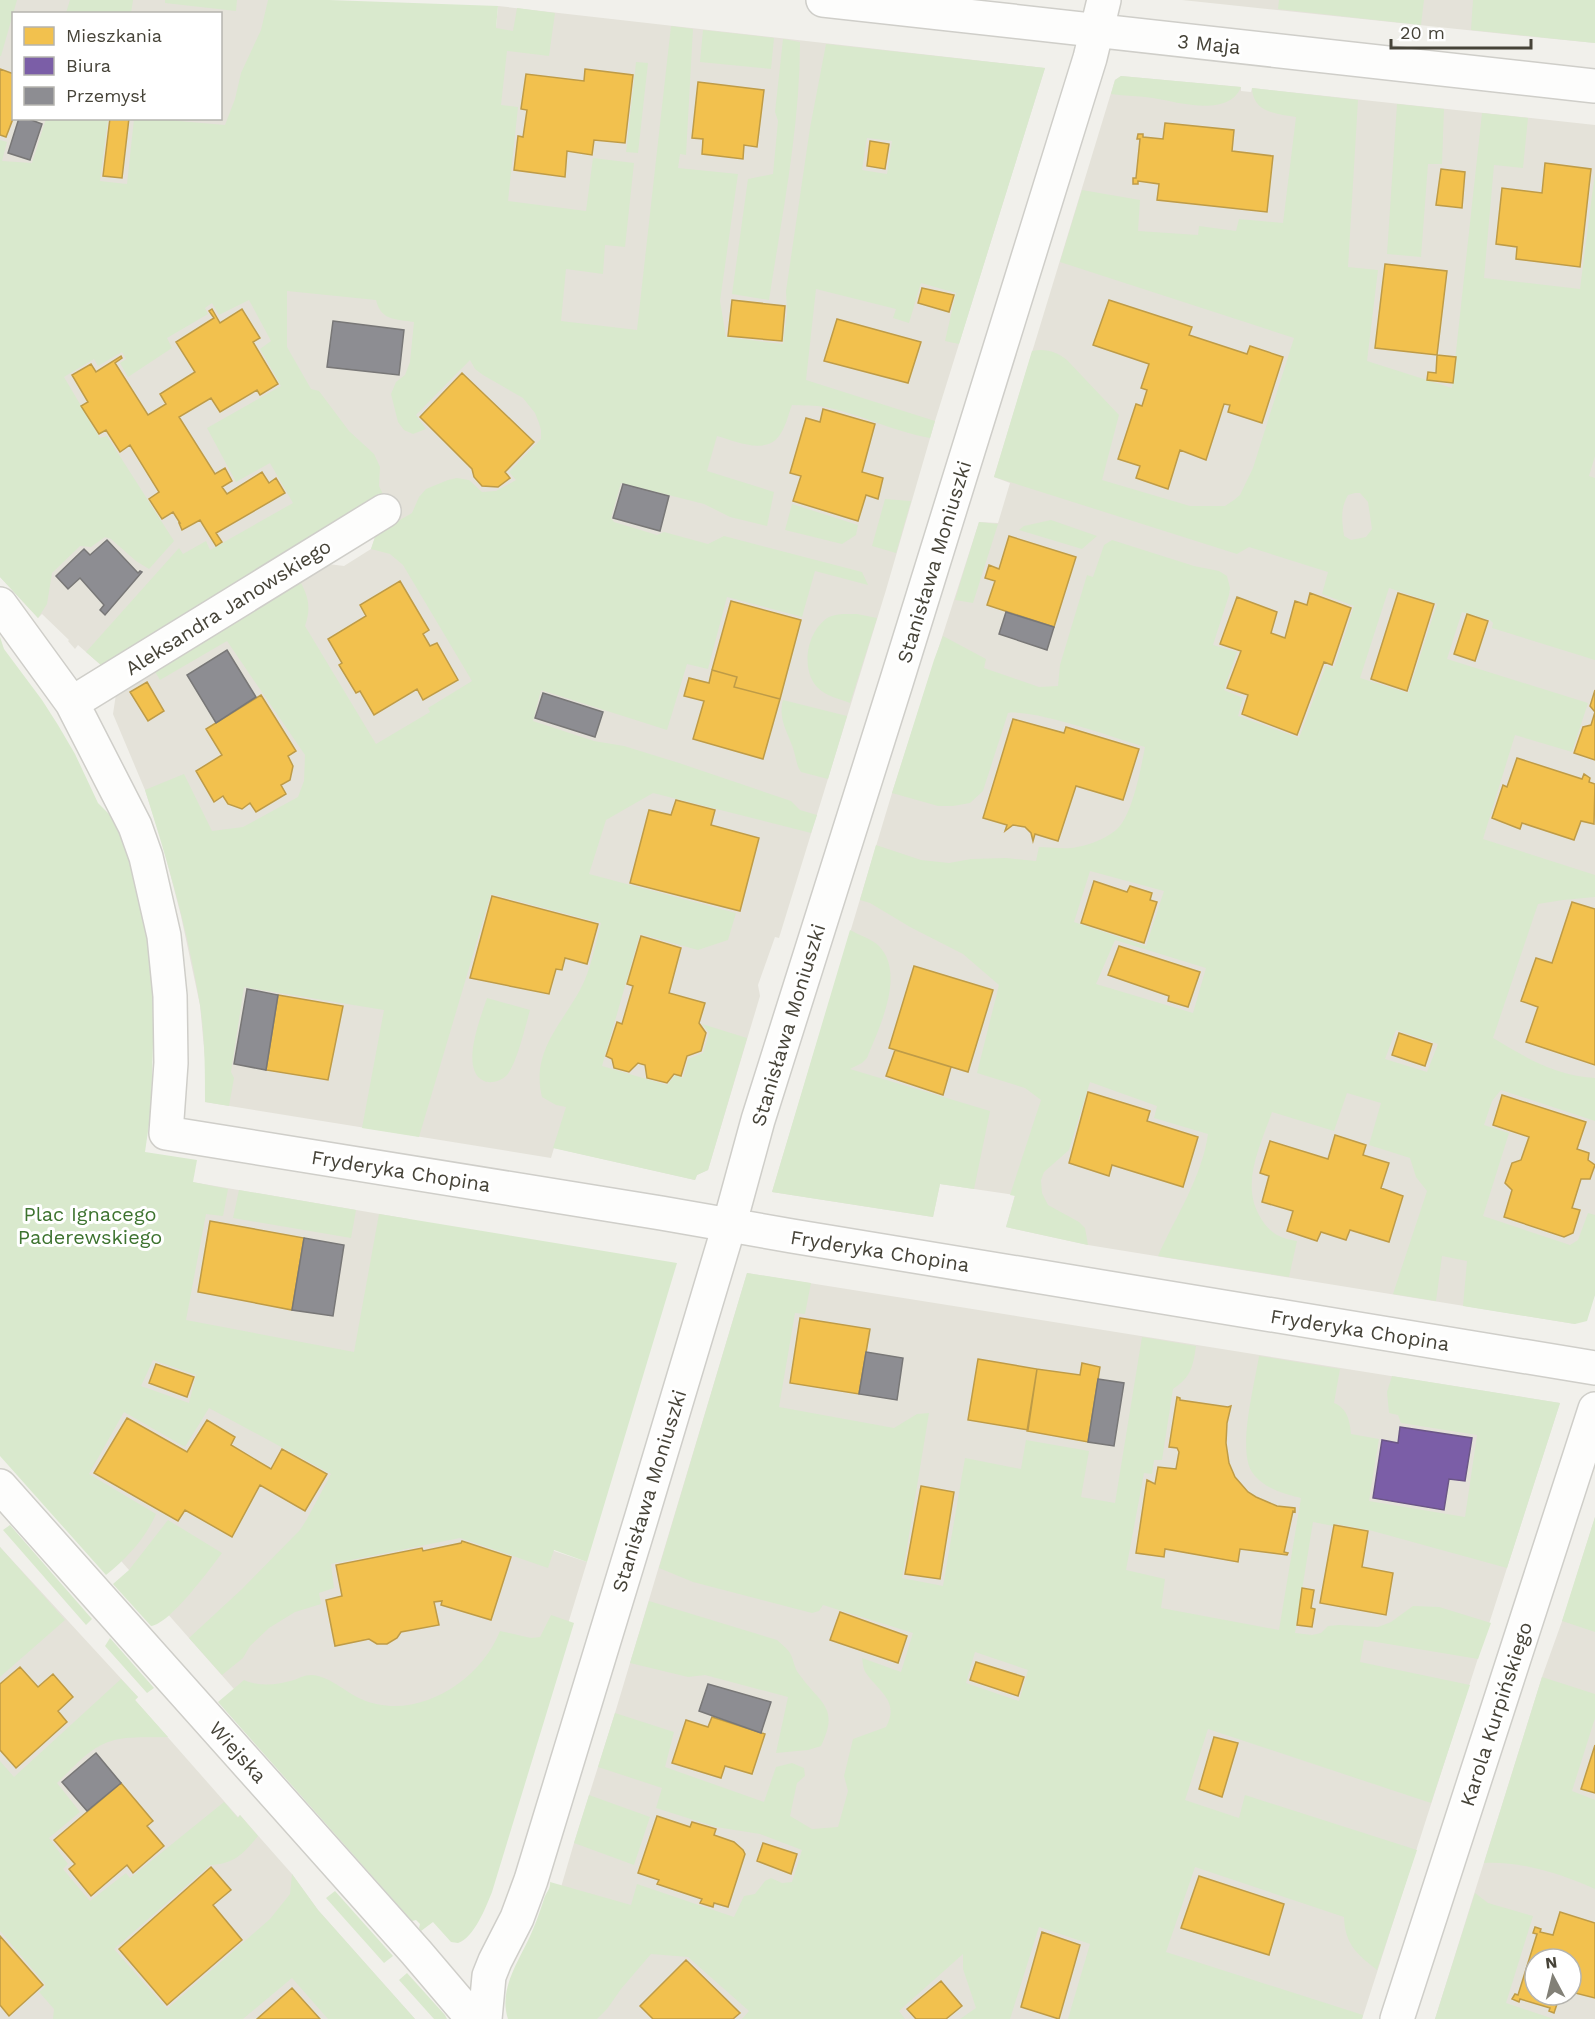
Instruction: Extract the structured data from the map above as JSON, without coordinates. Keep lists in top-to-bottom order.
{
  "streets": {
    "street": [
      "3 Maja",
      "Stanisława Moniuszki",
      "Aleksandra Janowskiego",
      "Fryderyka Chopina",
      "Karola Kurpińskiego",
      "Wiejska"
    ]
  },
  "crossings": [
    ["3 Maja", "Stanisława Moniuszki"],
    ["Stanisława Moniuszki", "Fryderyka Chopina"],
    ["Aleksandra Janowskiego", "Fryderyka Chopina"]
  ],
  "parks": ["Plac Ignacego Paderewskiego"],
  "legend": ["Mieszkania", "Biura", "Przemysł"],
  "scale_bar": "20 m",
  "north": "top"
}
